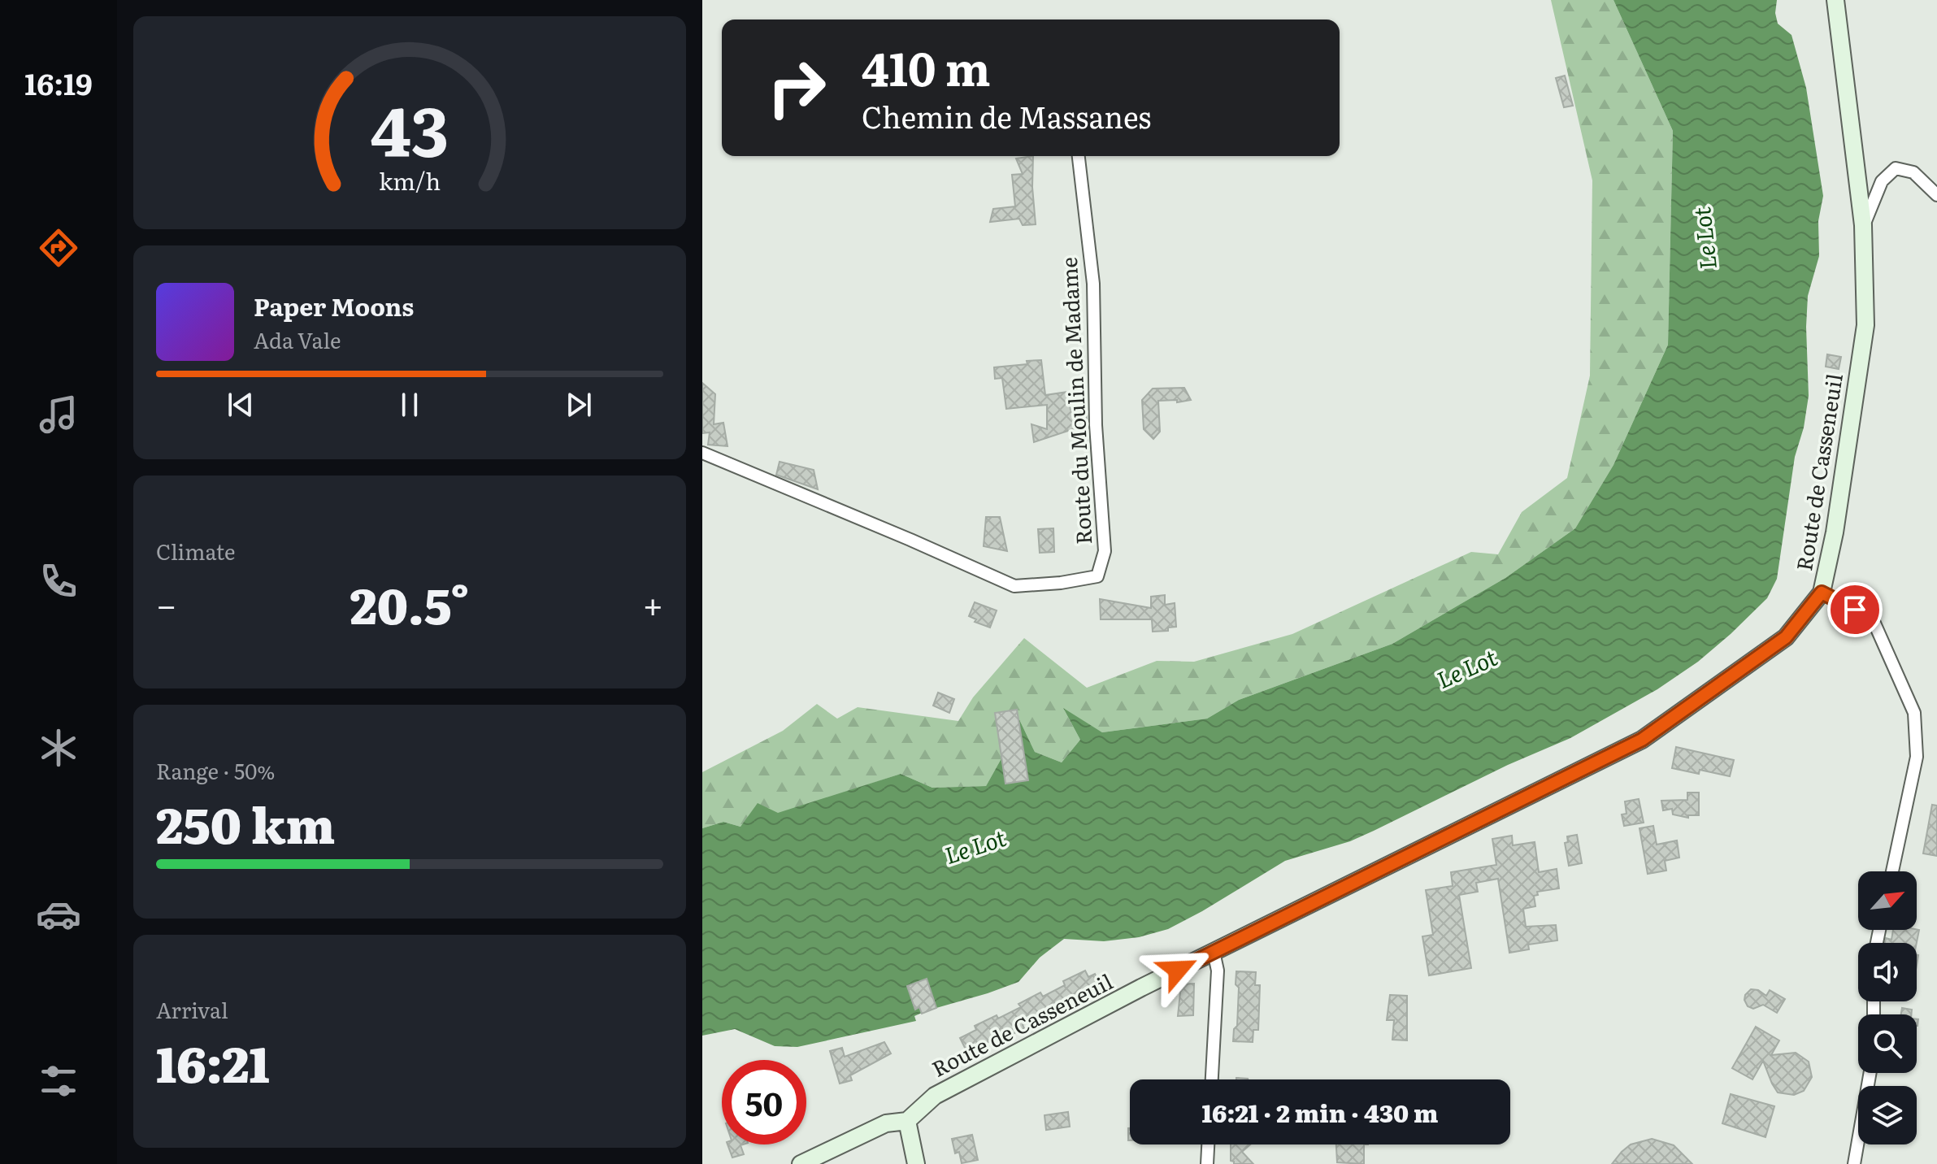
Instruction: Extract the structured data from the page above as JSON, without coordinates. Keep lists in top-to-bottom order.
{
  "streets": {
    "main road": ["Route de Casseneuil"],
    "street": ["Route du Moulin de Madame"]
  },
  "water": ["Le Lot"],
  "north": "top right",
  "page": {
    "tabs": "16:19",
    "turn": ["410 m", "Chemin de Massanes"],
    "song": ["Paper Moons", "Ada Vale"],
    "tile": [
      "Climate",
      ["Range · 50%", "250 km"],
      ["Arrival", "16:21"]
    ],
    "heat": ["−", "20.5°", "+"],
    "limit": "50",
    "trip": "16:21 · 2 min · 430 m",
    "gauge": ["43", "km/h"]
  }
}
